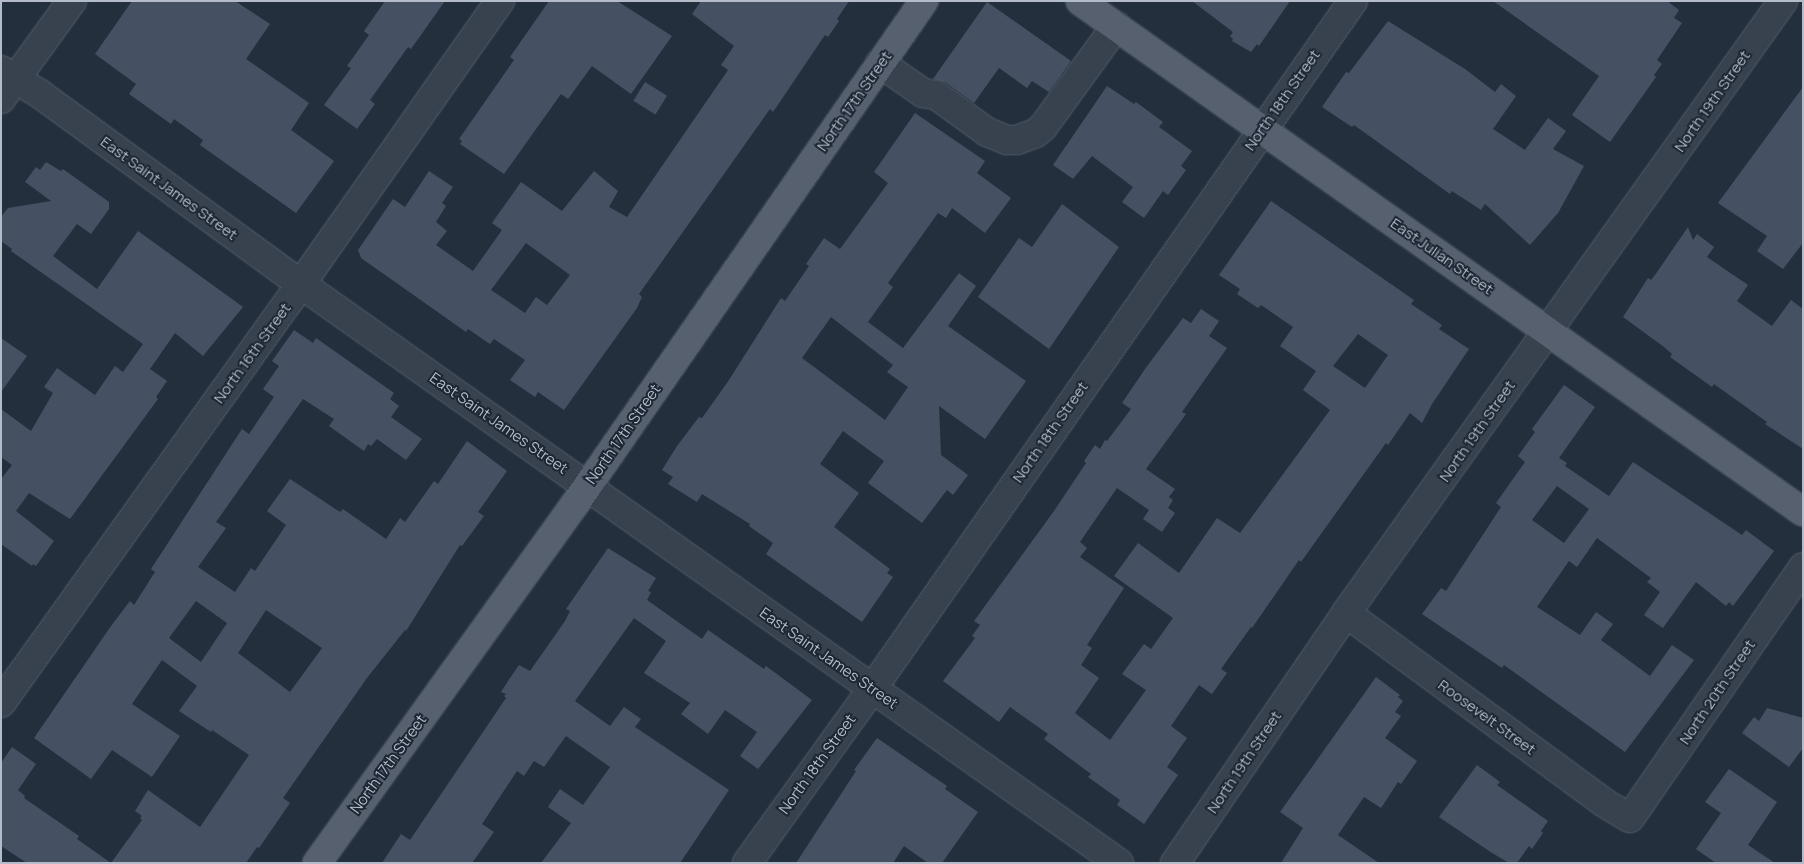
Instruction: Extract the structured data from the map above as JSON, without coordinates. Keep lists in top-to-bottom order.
{
  "streets": {
    "main road": ["North 17th Street", "East Julian Street"],
    "street": [
      "North 18th Street",
      "North 19th Street",
      "East Saint James Street",
      "North 16th Street",
      "North 20th Street",
      "Roosevelt Street"
    ]
  },
  "crossings": [
    ["North 18th Street", "East Saint James Street"],
    ["North 18th Street", "East Julian Street"],
    ["North 17th Street", "East Saint James Street"],
    ["North 19th Street", "East Julian Street"],
    ["North 19th Street", "Roosevelt Street"],
    ["East Saint James Street", "North 16th Street"],
    ["North 20th Street", "Roosevelt Street"]
  ]
}
